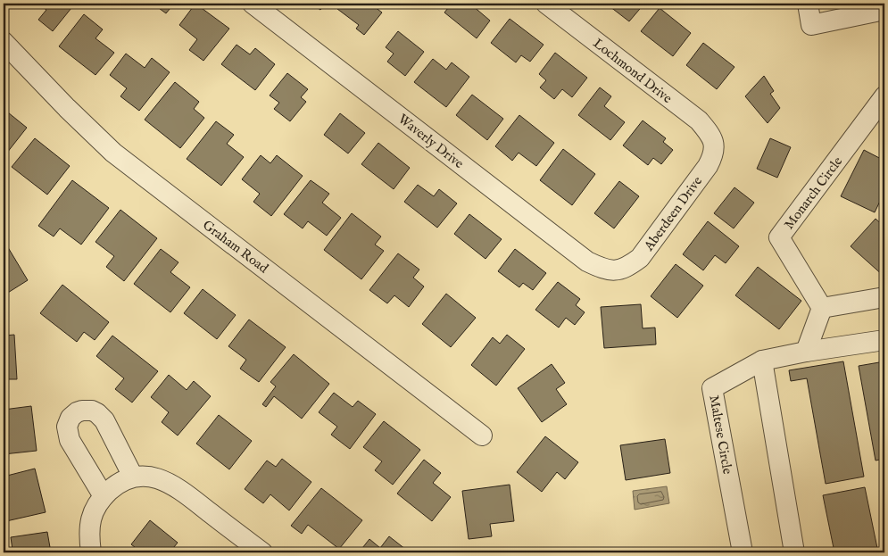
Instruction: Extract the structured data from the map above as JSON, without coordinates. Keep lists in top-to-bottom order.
{
  "streets": {
    "street": [
      "Lochmond Drive",
      "Waverly Drive",
      "Monarch Circle",
      "Aberdeen Drive",
      "Graham Road",
      "Maltese Circle"
    ]
  },
  "crossings": [
    ["Lochmond Drive", "Aberdeen Drive"],
    ["Waverly Drive", "Aberdeen Drive"]
  ]
}
